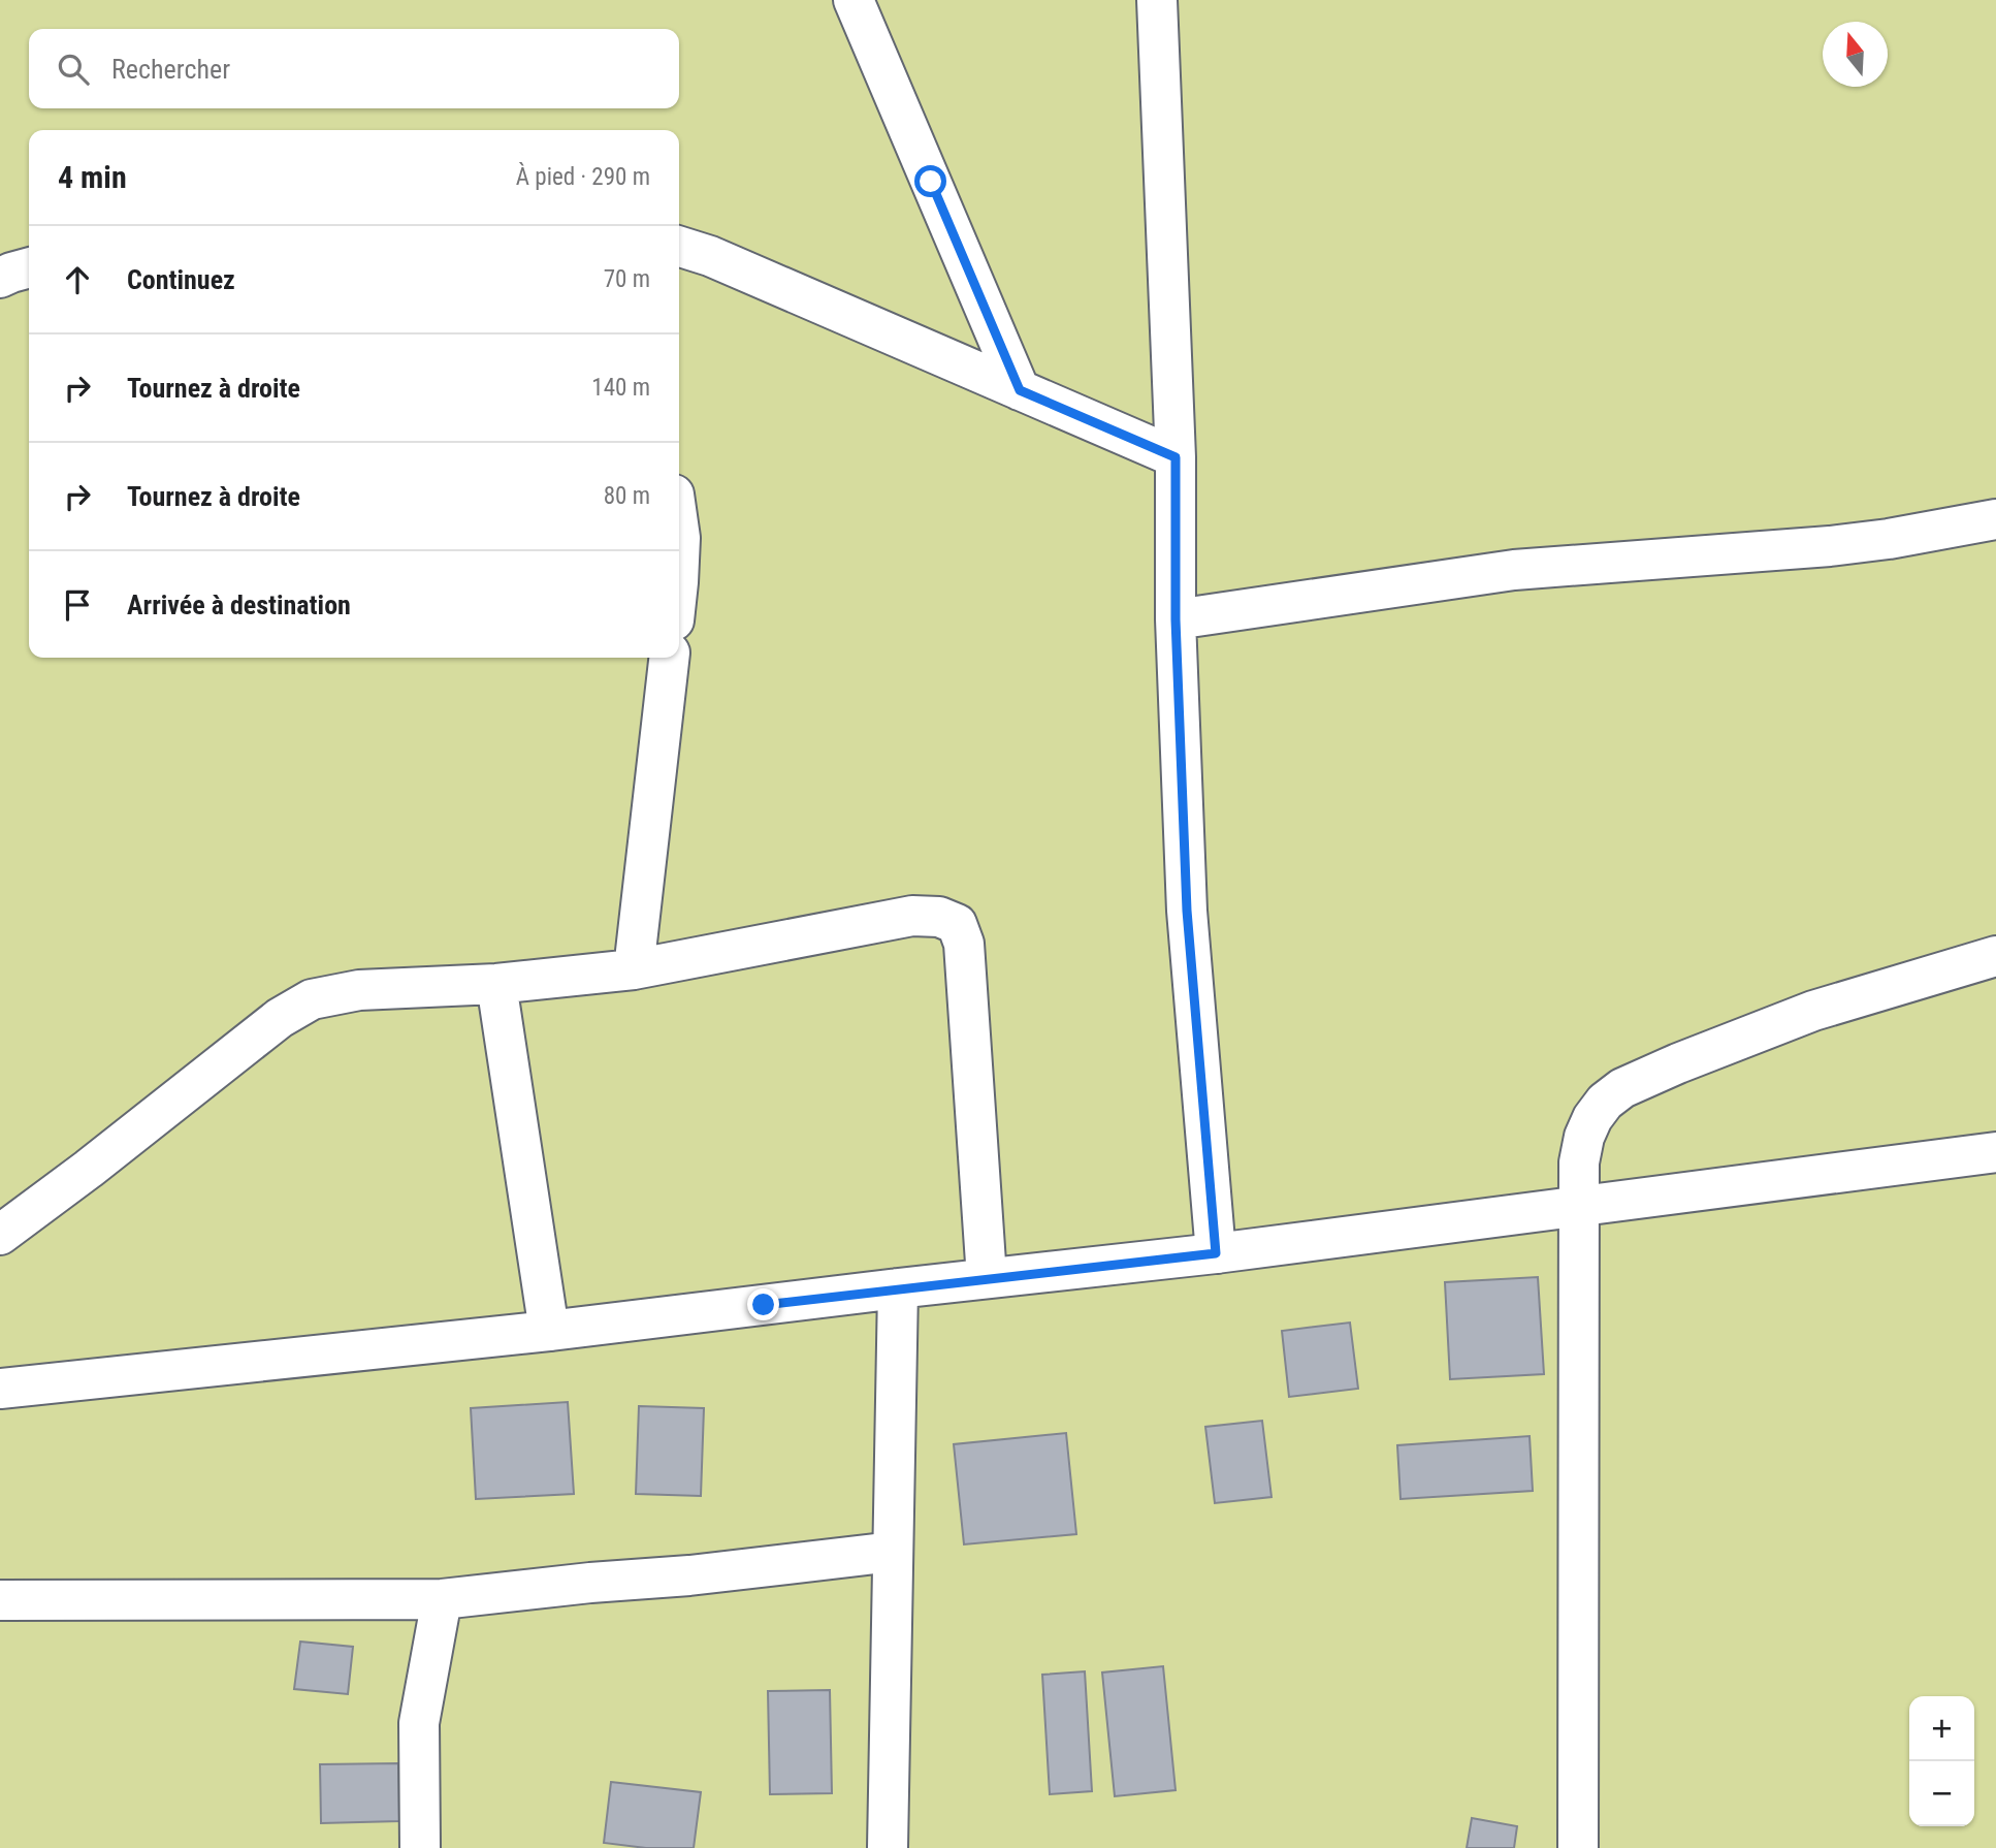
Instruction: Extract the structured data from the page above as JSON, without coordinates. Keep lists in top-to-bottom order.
{
  "north": "top",
  "page": {
    "search": "Rechercher",
    "heading": ["4 min", "À pied · 290 m"],
    "list": [
      ["Continuez", "70 m"],
      ["Tournez à droite", "140 m"],
      ["Tournez à droite", "80 m"],
      "Arrivée à destination"
    ],
    "map_buttons": ["+", "−"]
  }
}
